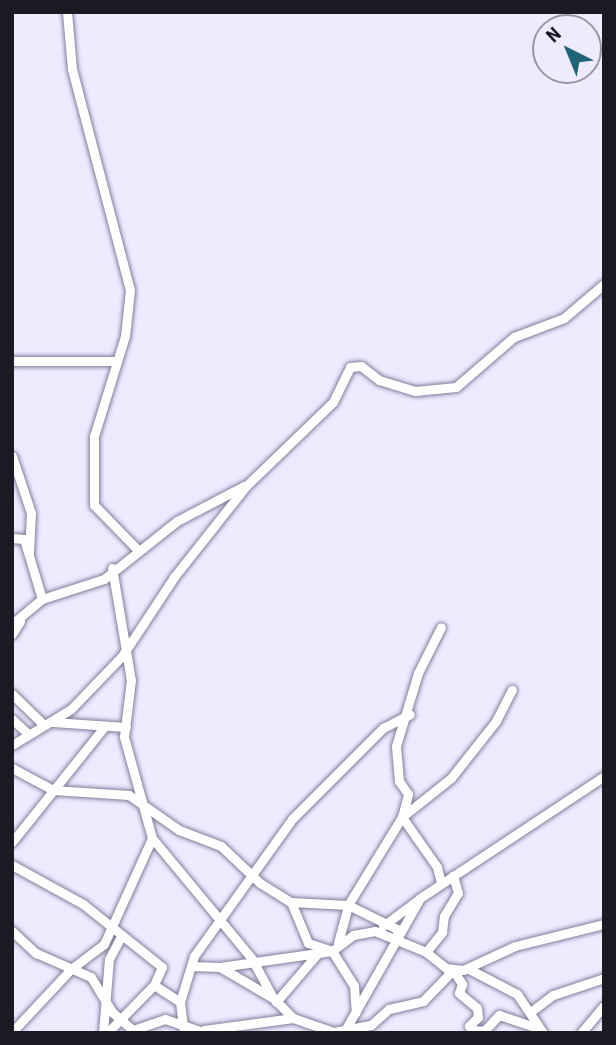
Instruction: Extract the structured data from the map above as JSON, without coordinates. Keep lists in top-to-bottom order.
{
  "north": "top left"
}
